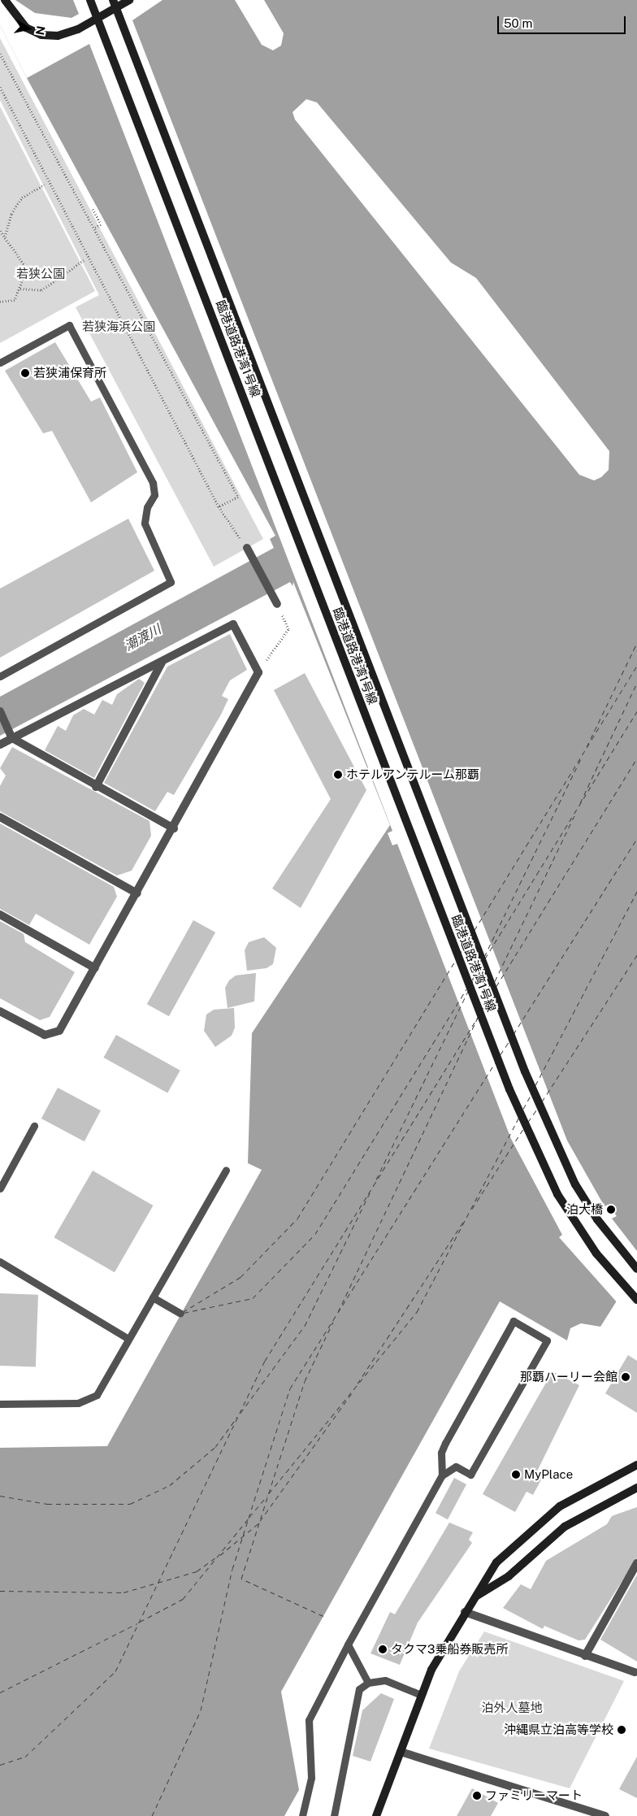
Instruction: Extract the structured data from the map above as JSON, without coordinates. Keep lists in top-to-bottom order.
{
  "streets": {
    "street": ["臨港道路港湾1号線"]
  },
  "water": ["潮渡川"],
  "parks": ["若狭公園", "若狭海浜公園", "泊外人墓地"],
  "places": [
    "若狭浦保育所",
    "ホテルアンテルーム那覇",
    "泊大橋",
    "那覇ハーリー会館",
    "MyPlace",
    "タクマ3乗船券販売所",
    "沖縄県立泊高等学校",
    "ファミリーマート"
  ],
  "scale_bar": "50 m",
  "north": "right"
}
